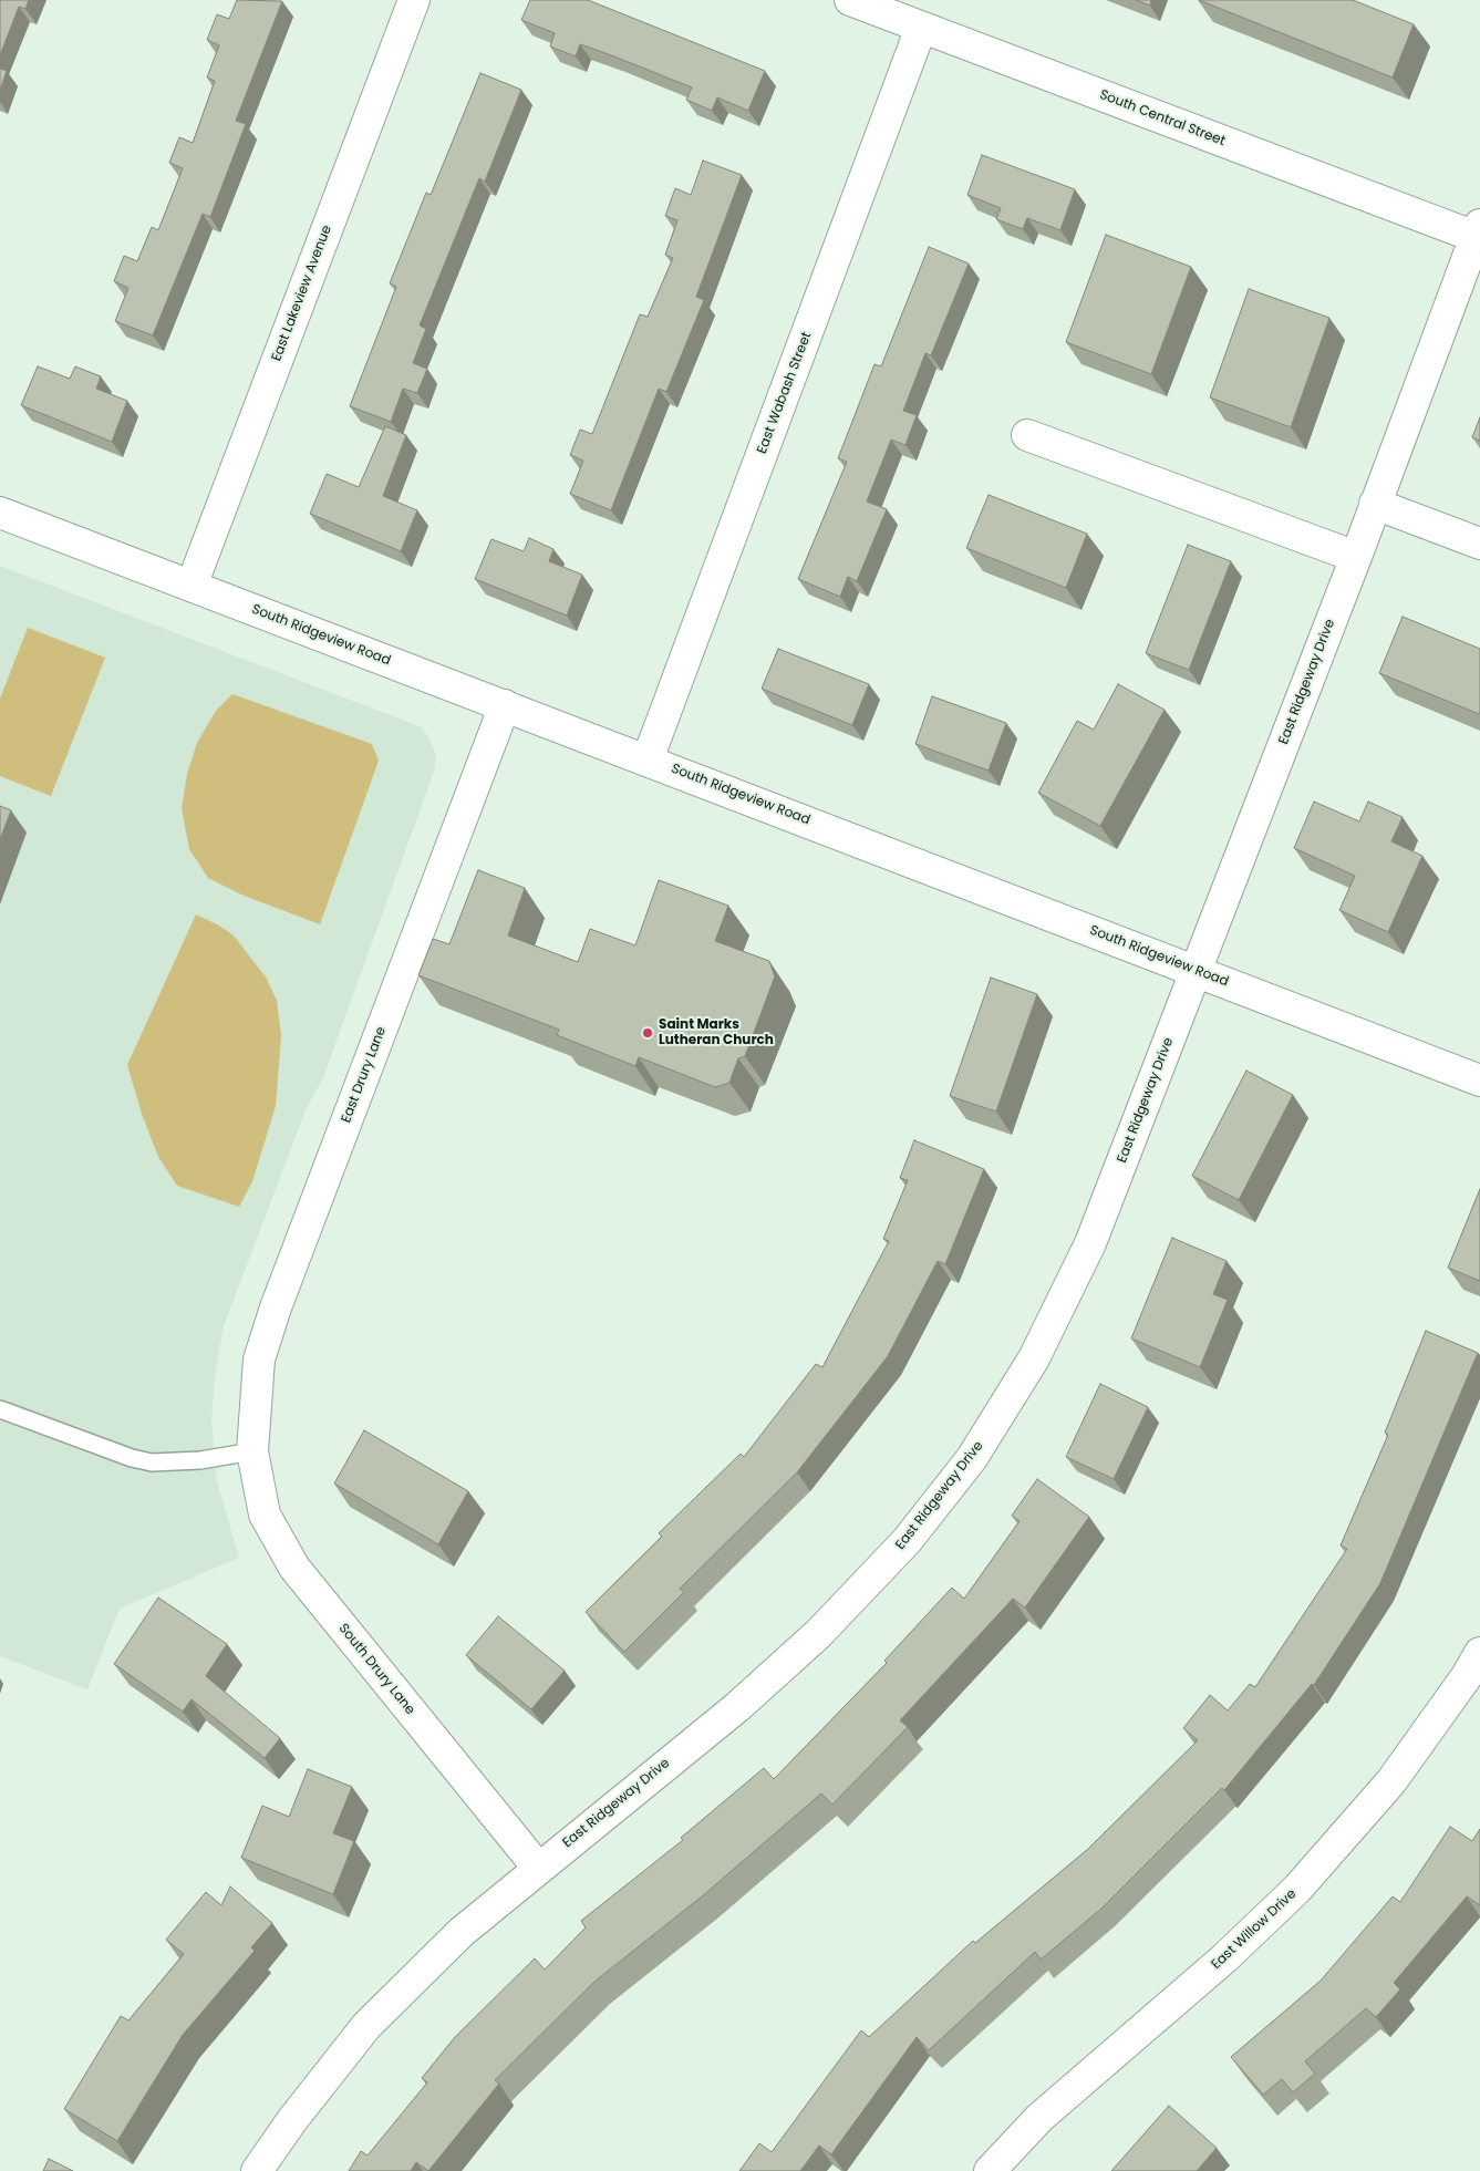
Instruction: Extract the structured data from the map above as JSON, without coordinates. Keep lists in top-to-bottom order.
{
  "streets": {
    "street": [
      "South Central Street",
      "East Lakeview Avenue",
      "East Wabash Street",
      "South Ridgeview Road",
      "East Ridgeway Drive",
      "East Drury Lane",
      "South Drury Lane",
      "East Willow Drive"
    ]
  },
  "crossings": [
    ["South Central Street", "East Wabash Street"],
    ["South Central Street", "East Ridgeway Drive"],
    ["East Lakeview Avenue", "South Ridgeview Road"],
    ["East Wabash Street", "South Ridgeview Road"],
    ["South Ridgeview Road", "East Ridgeway Drive"],
    ["South Ridgeview Road", "East Drury Lane"],
    ["East Ridgeway Drive", "South Drury Lane"],
    ["East Drury Lane", "South Drury Lane"]
  ],
  "places": ["Saint Marks Lutheran Church"]
}
